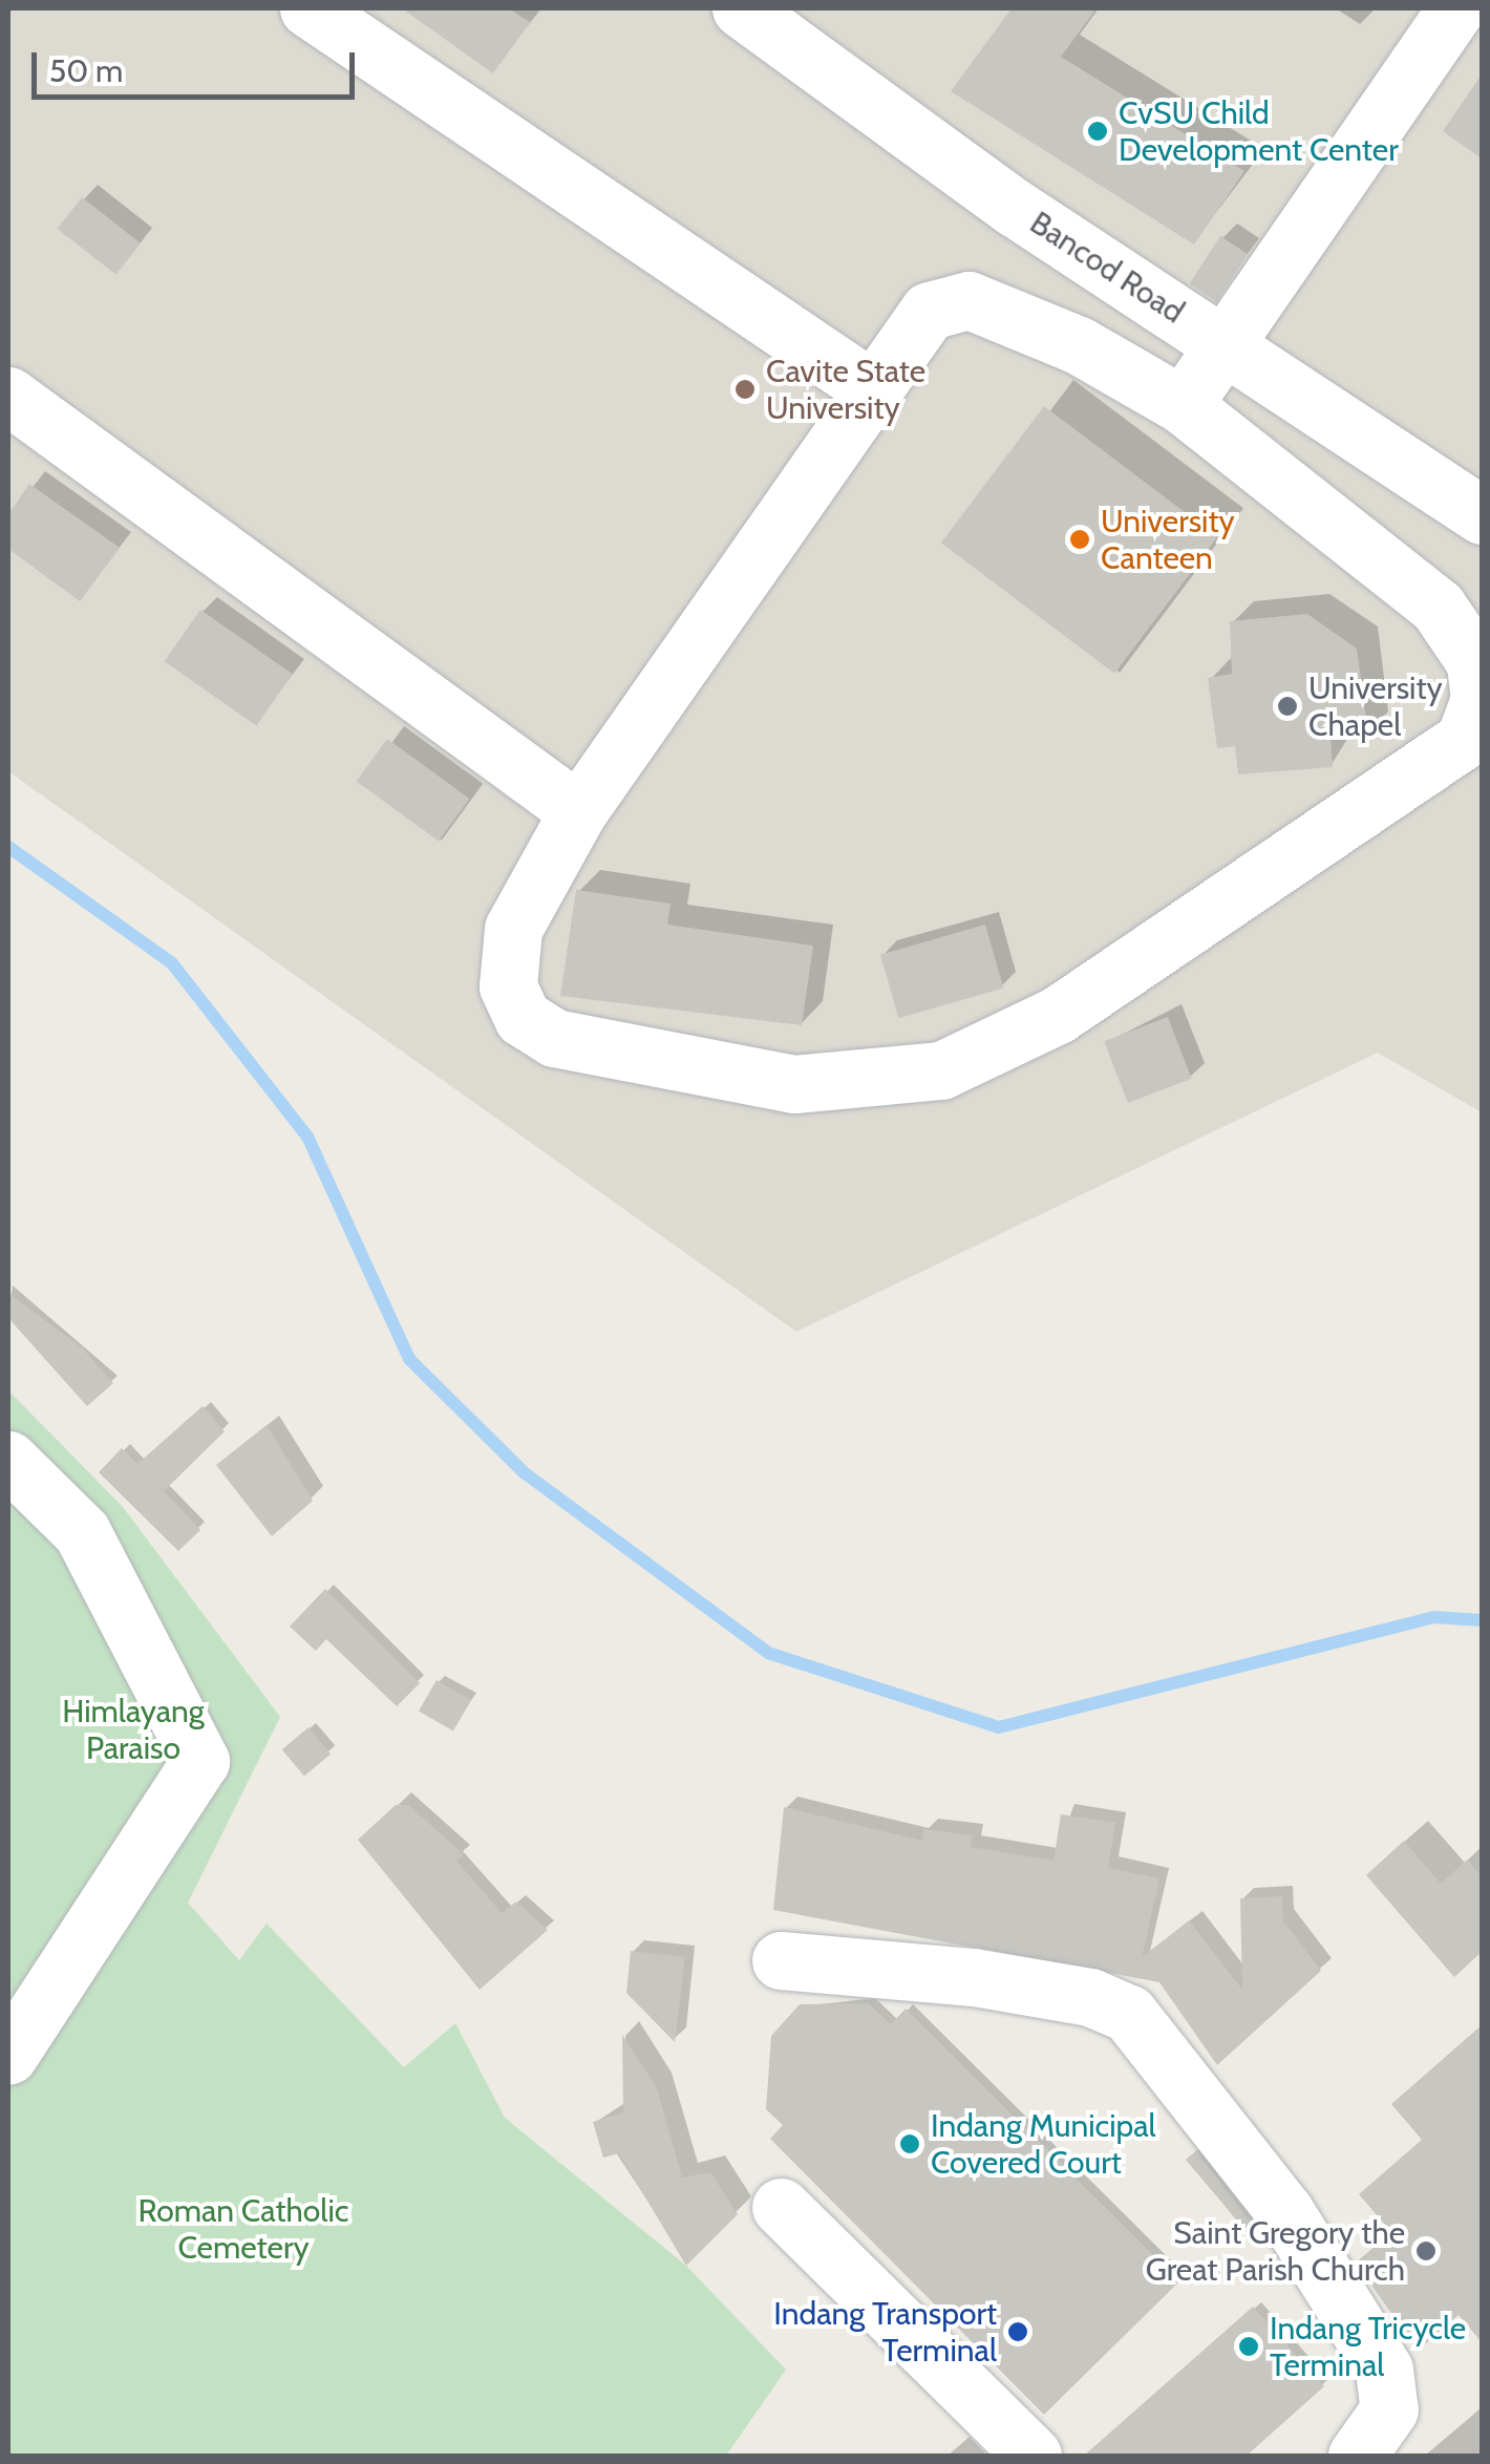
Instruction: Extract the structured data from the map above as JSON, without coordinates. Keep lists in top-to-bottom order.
{
  "streets": {
    "street": ["Bancod Road"]
  },
  "parks": ["Himlayang Paraiso", "Roman Catholic Cemetery"],
  "places": [
    "CvSU Child Development Center",
    "Cavite State University",
    "University Canteen",
    "University Chapel",
    "Indang Municipal Covered Court",
    "Saint Gregory the Great Parish Church",
    "Indang Transport Terminal",
    "Indang Tricycle Terminal"
  ],
  "scale_bar": "50 m"
}
